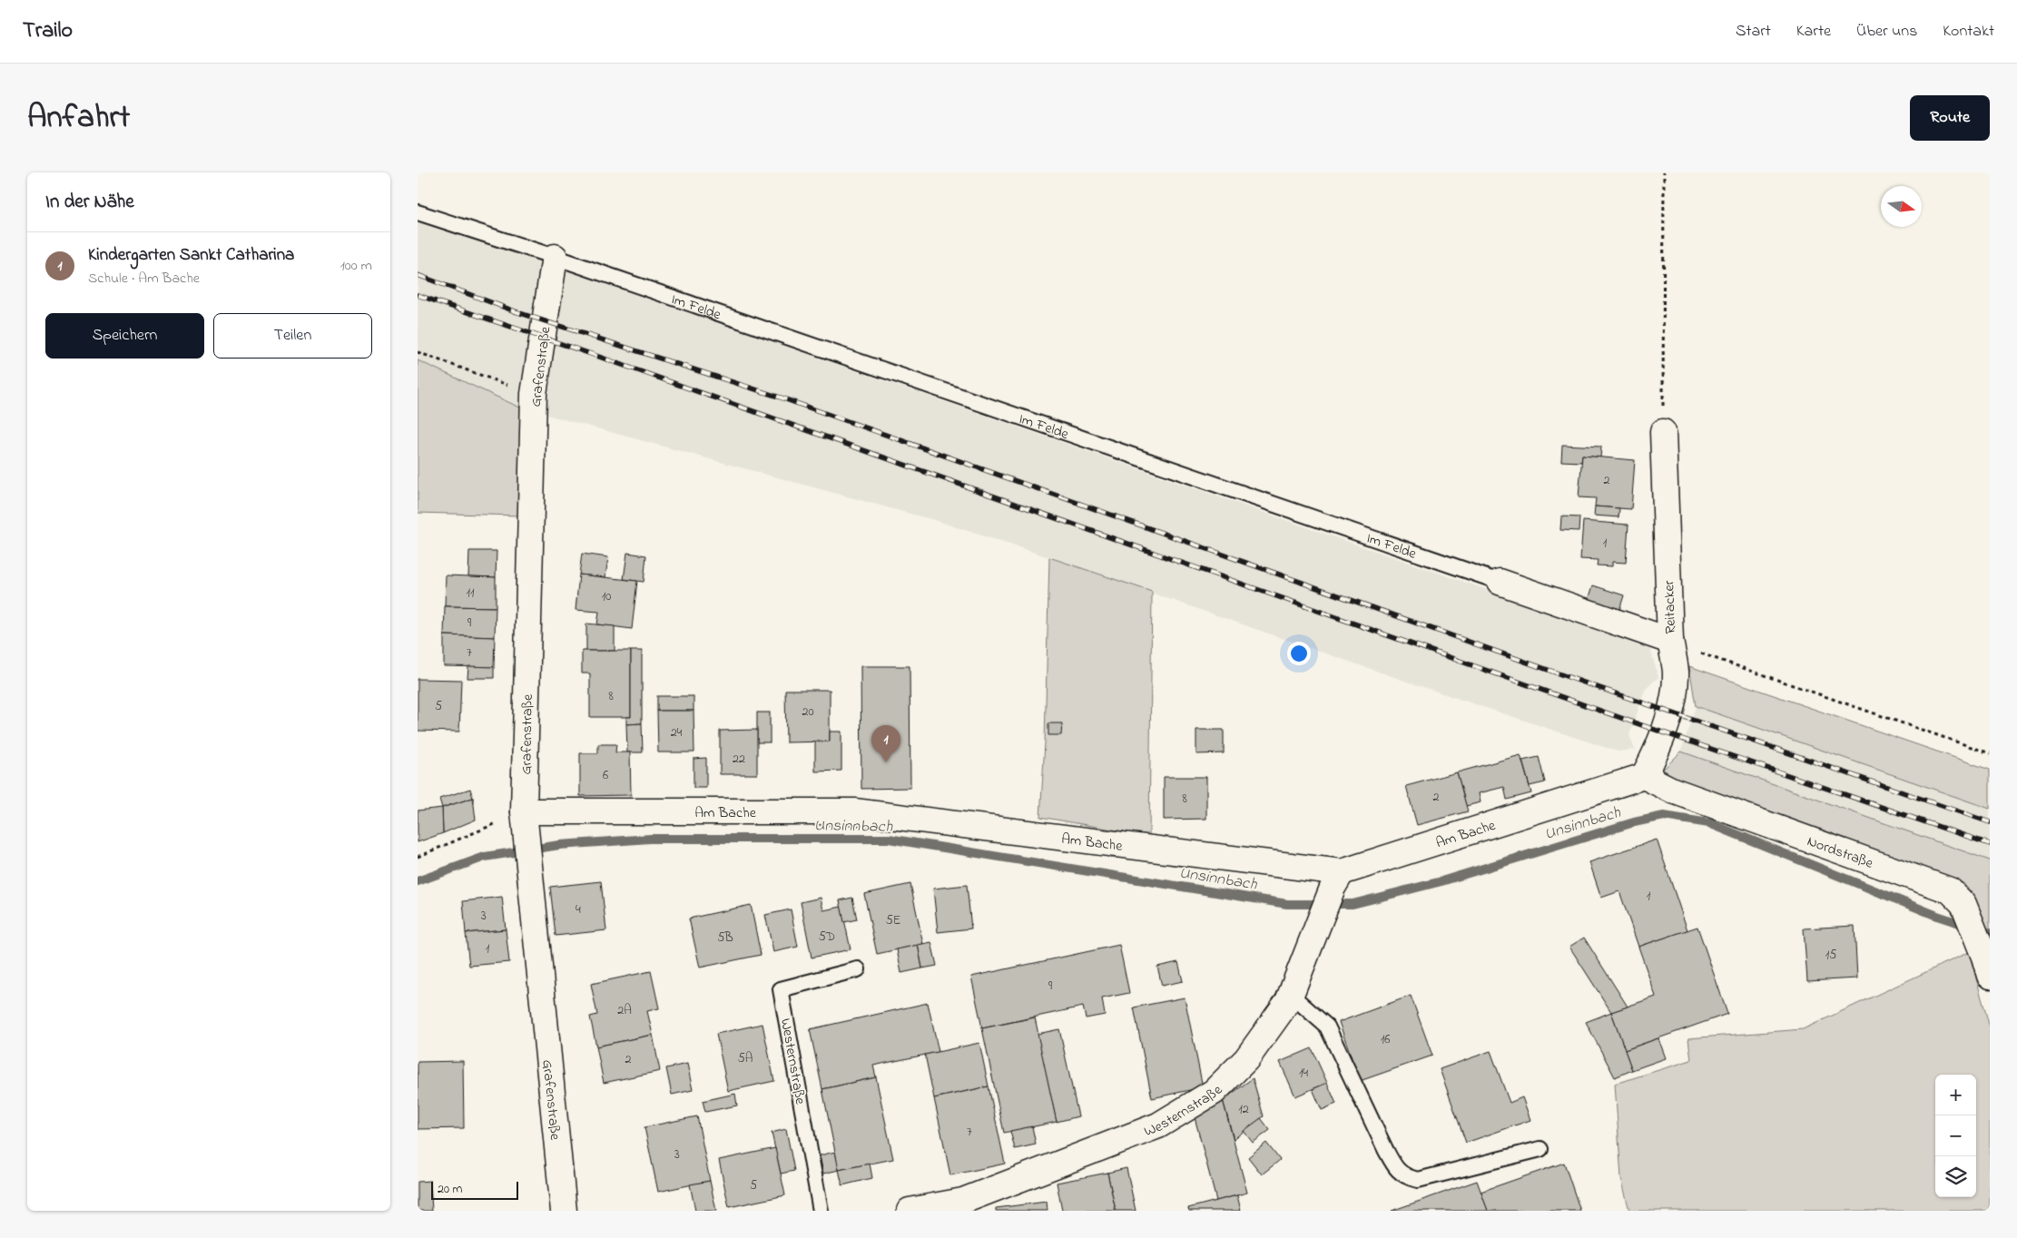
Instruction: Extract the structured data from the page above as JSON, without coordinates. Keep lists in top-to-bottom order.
{
  "streets": {
    "street": [
      "Im Felde",
      "Grafenstraße",
      "Reitacker",
      "Am Bache",
      "Nordstraße",
      "Westernstraße"
    ]
  },
  "crossings": [
    ["Im Felde", "Grafenstraße"],
    ["Im Felde", "Reitacker"],
    ["Grafenstraße", "Am Bache"],
    ["Reitacker", "Am Bache"],
    ["Reitacker", "Nordstraße"],
    ["Am Bache", "Nordstraße"],
    ["Am Bache", "Westernstraße"]
  ],
  "water": ["Unsinnbach"],
  "house_numbers": [
    "2",
    "1",
    "11",
    "10",
    "9",
    "7",
    "8",
    "5",
    "20",
    "24",
    "22",
    "6",
    "2",
    "8",
    "1",
    "4",
    "3",
    "5E",
    "5D",
    "5B",
    "1",
    "15",
    "9",
    "2A",
    "16",
    "5A",
    "2",
    "14",
    "12",
    "7",
    "3",
    "5"
  ],
  "scale_bar": "20 m",
  "north": "right",
  "page": {
    "header": "Trailo",
    "nav": [
      "Start",
      "Karte",
      "Über uns",
      "Kontakt"
    ],
    "title": "Anfahrt",
    "buttons": [
      "Route",
      ["Speichern", "Teilen"]
    ],
    "heading": "In der Nähe",
    "list": [
      {
        "mark": "1",
        "name": "Kindergarten Sankt Catharina",
        "note": "Schule · Am Bache",
        "value": "100 m"
      }
    ],
    "pins": "1",
    "map_buttons": ["+", "−"],
    "scale": "20 m"
  }
}
